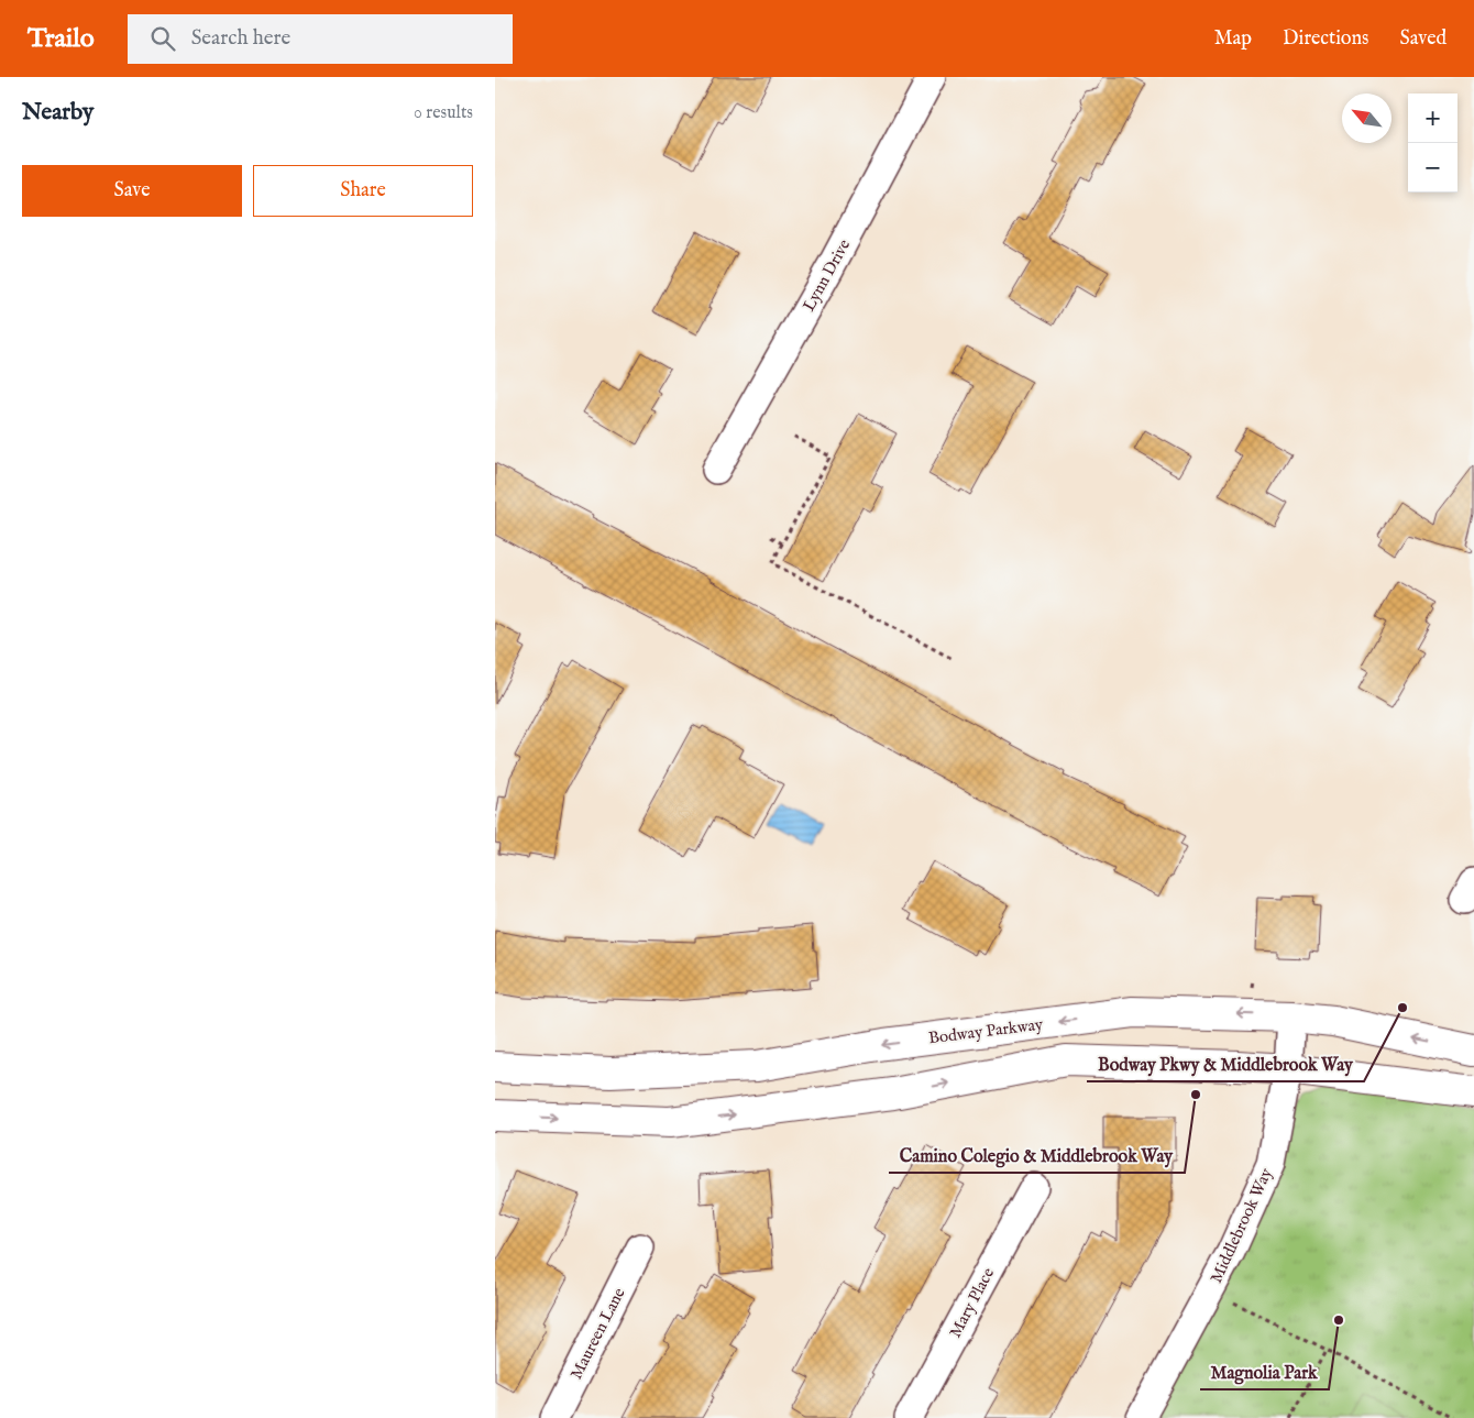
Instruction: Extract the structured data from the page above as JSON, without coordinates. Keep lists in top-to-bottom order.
{
  "streets": {
    "street": [
      "Lynn Drive",
      "Bodway Parkway",
      "Middlebrook Way",
      "Mary Place",
      "Maureen Lane"
    ]
  },
  "crossings": [
    ["Bodway Parkway", "Middlebrook Way"]
  ],
  "places": ["Bodway Pkwy & Middlebrook Way", "Camino Colegio & Middlebrook Way", "Magnolia Park"],
  "north": "top left",
  "page": {
    "header": "Trailo",
    "search": "Search here",
    "nav": ["Map", "Directions", "Saved"],
    "heading": ["Nearby", "0 results"],
    "map_buttons": ["+", "−"],
    "buttons": ["Save", "Share"]
  }
}
